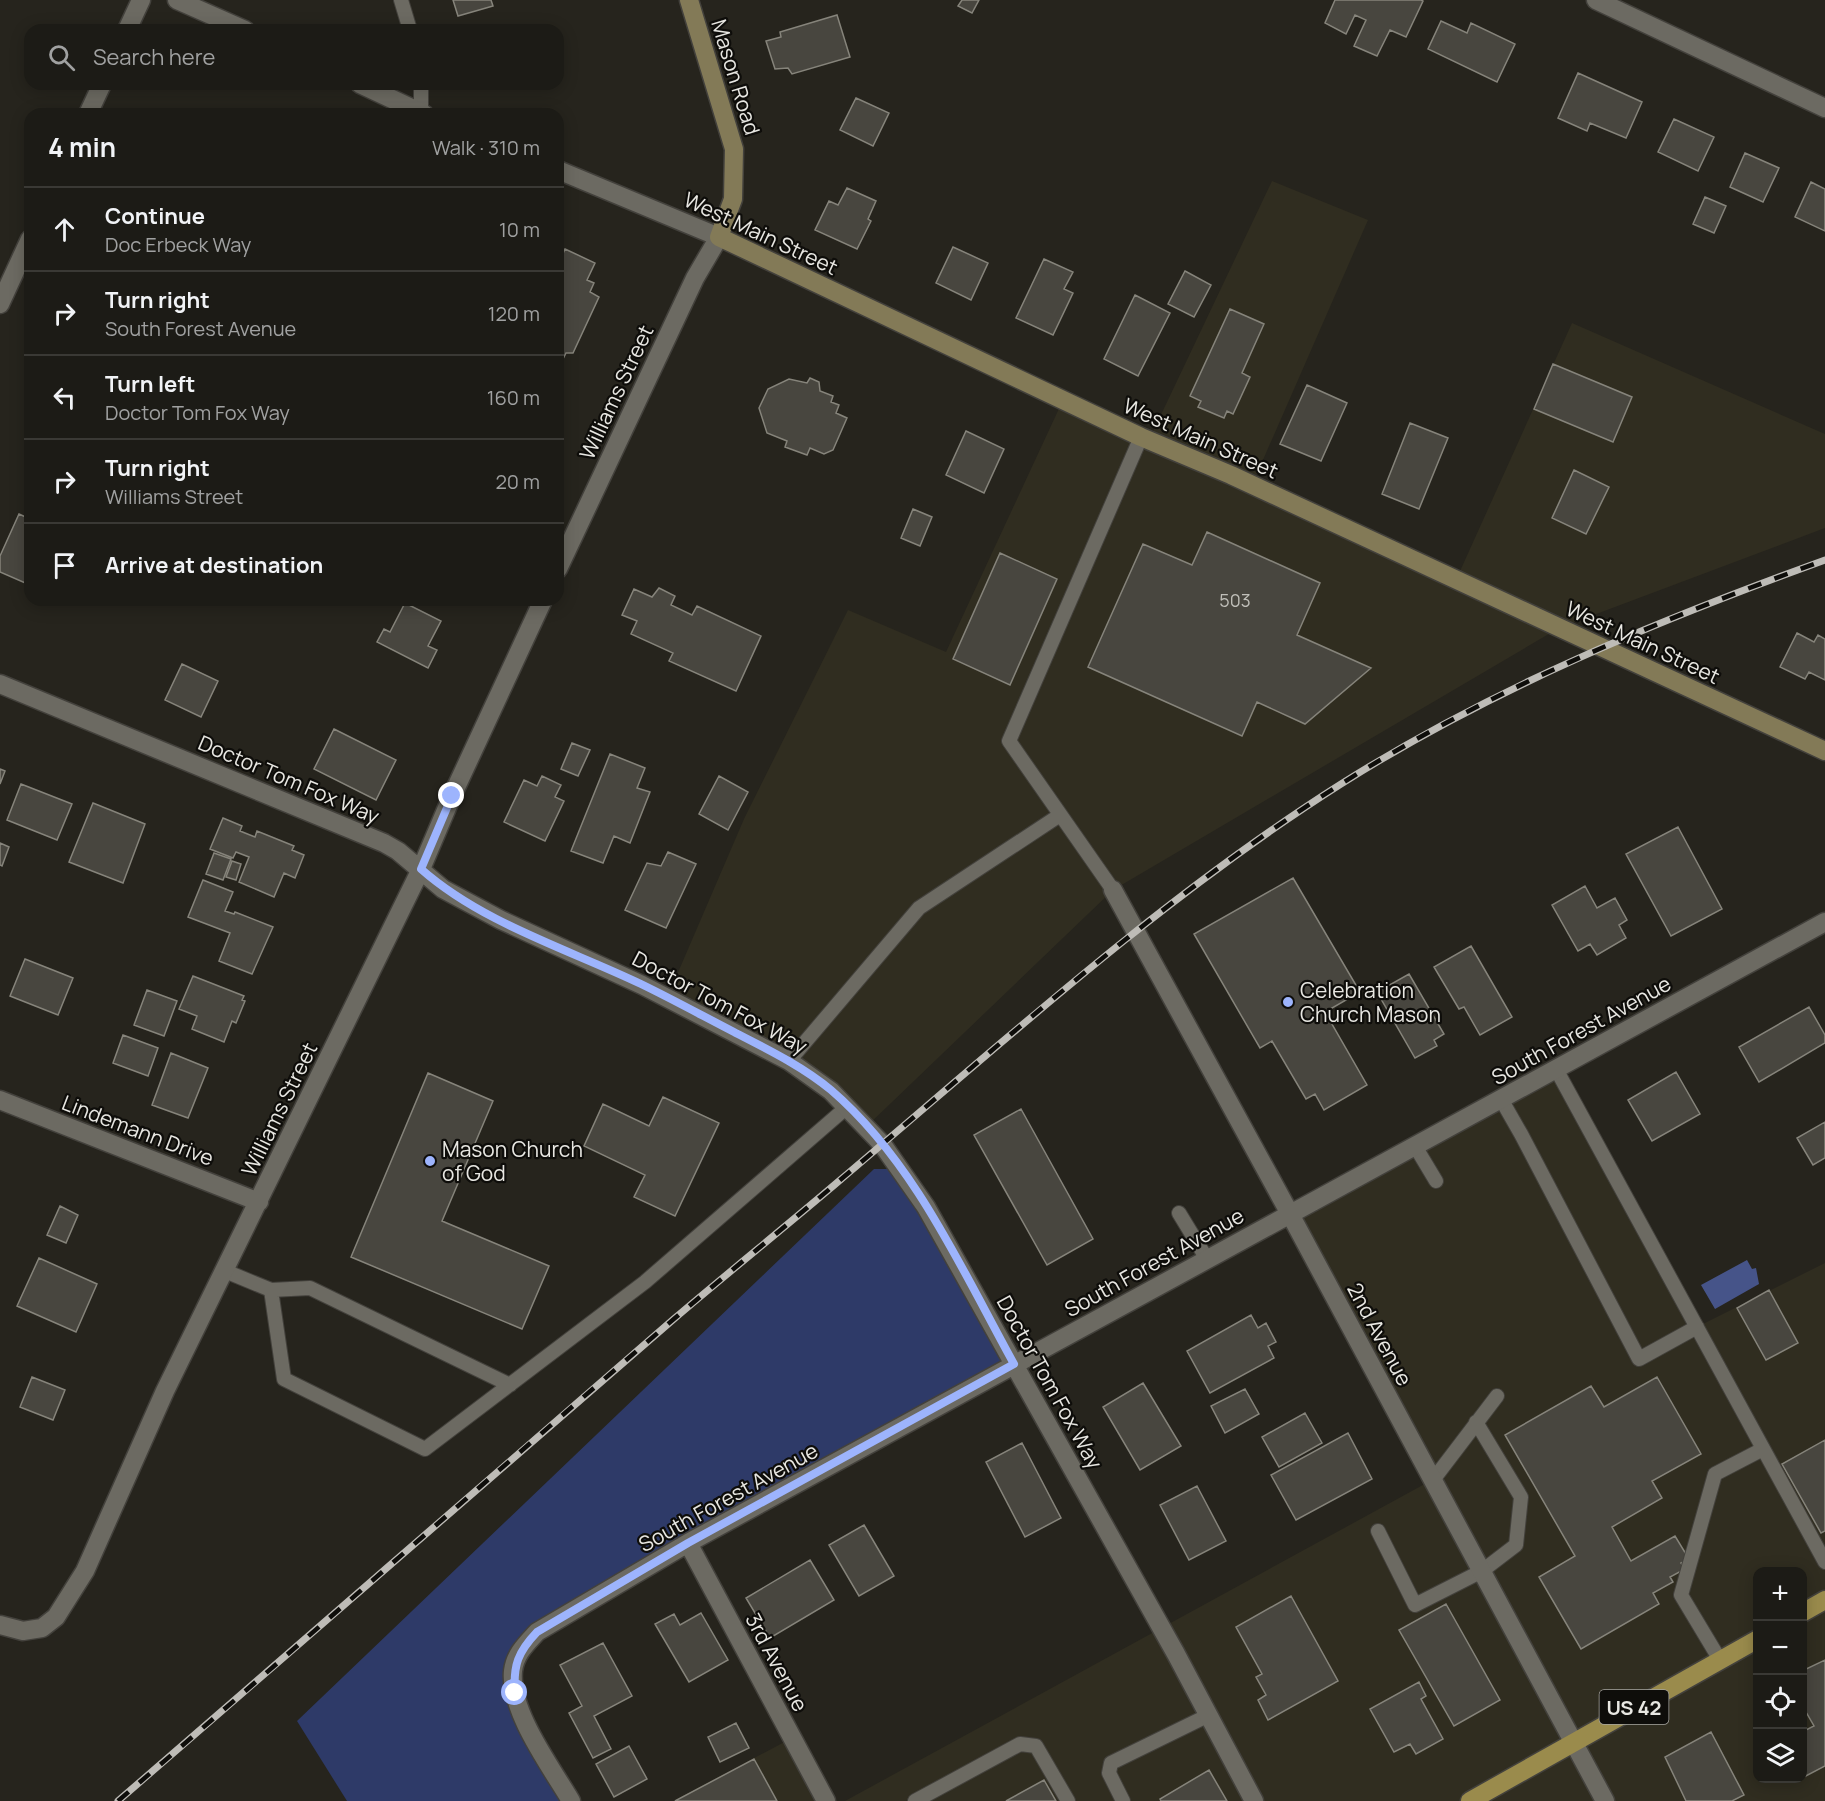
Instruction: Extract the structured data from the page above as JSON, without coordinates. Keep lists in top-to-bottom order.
{
  "streets": {
    "main road": ["Mason Road", "West Main Street", "US 42"],
    "street": [
      "Williams Street",
      "Doctor Tom Fox Way",
      "South Forest Avenue",
      "Lindemann Drive",
      "2nd Avenue",
      "3rd Avenue"
    ]
  },
  "crossings": [
    ["Mason Road", "West Main Street"],
    ["Mason Road", "Williams Street"],
    ["West Main Street", "Williams Street"],
    ["Williams Street", "Doctor Tom Fox Way"],
    ["Williams Street", "Lindemann Drive"],
    ["Doctor Tom Fox Way", "South Forest Avenue"],
    ["South Forest Avenue", "2nd Avenue"],
    ["South Forest Avenue", "3rd Avenue"],
    ["2nd Avenue", "US 42"]
  ],
  "places": ["Celebration Church Mason", "Mason Church of God"],
  "house_numbers": ["503"],
  "page": {
    "search": "Search here",
    "heading": ["4 min", "Walk · 310 m"],
    "list": [
      ["Continue", "Doc Erbeck Way", "10 m"],
      ["Turn right", "South Forest Avenue", "120 m"],
      ["Turn left", "Doctor Tom Fox Way", "160 m"],
      ["Turn right", "Williams Street", "20 m"],
      "Arrive at destination"
    ],
    "map_buttons": ["+", "−"]
  }
}
